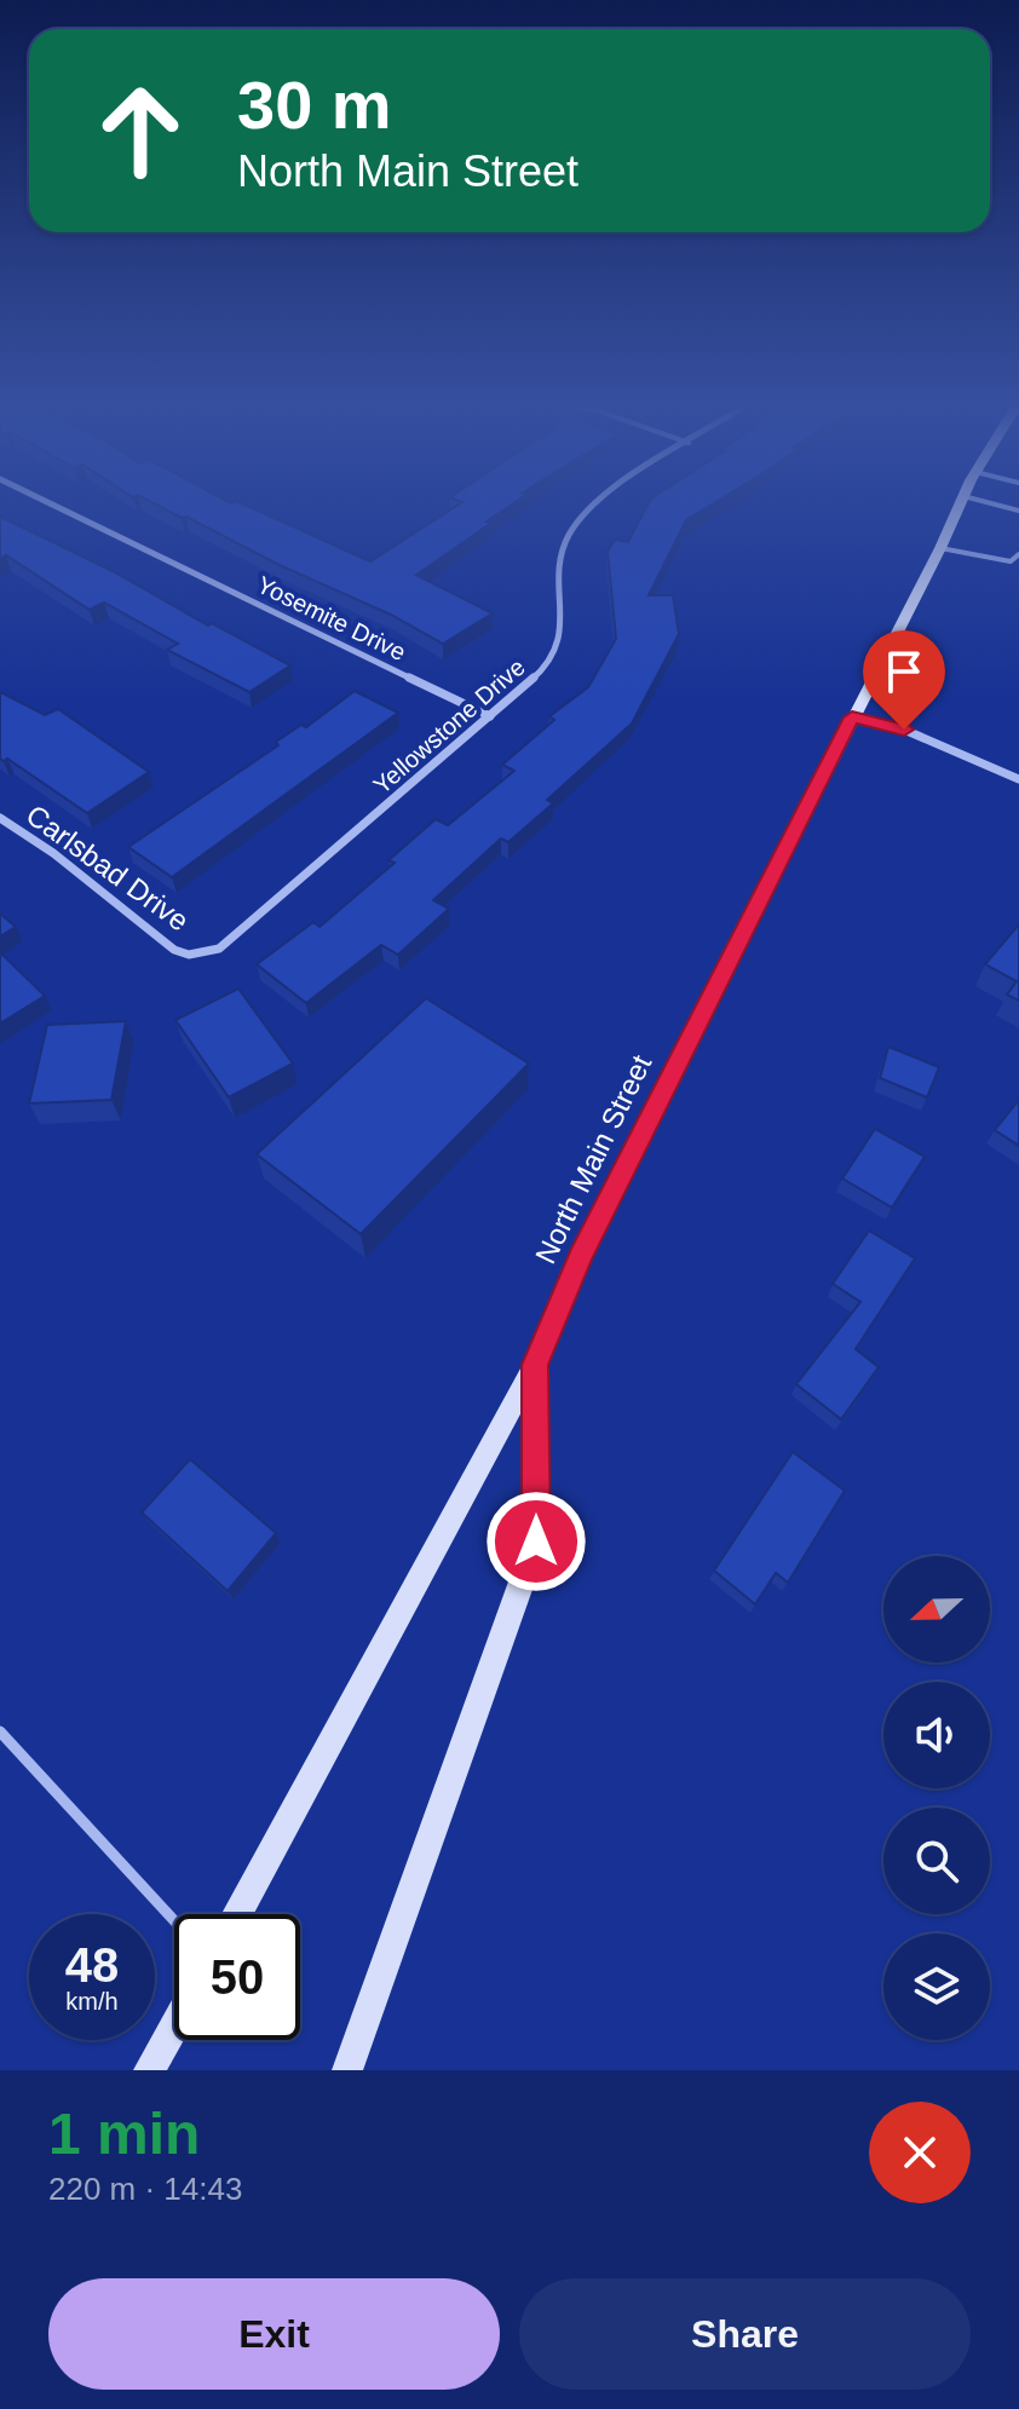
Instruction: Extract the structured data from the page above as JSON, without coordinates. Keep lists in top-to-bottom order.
{
  "streets": {
    "main road": ["North Main Street"],
    "street": ["Yosemite Drive", "Yellowstone Drive", "Carlsbad Drive"]
  },
  "crossings": [
    ["Yosemite Drive", "Yellowstone Drive"],
    ["Yellowstone Drive", "Carlsbad Drive"]
  ],
  "north": "left",
  "page": {
    "turn": ["30 m", "North Main Street"],
    "speed": "48 km/h",
    "limit": "50",
    "heading": ["1 min", "220 m · 14:43"],
    "buttons": ["Exit", "Share"]
  }
}
